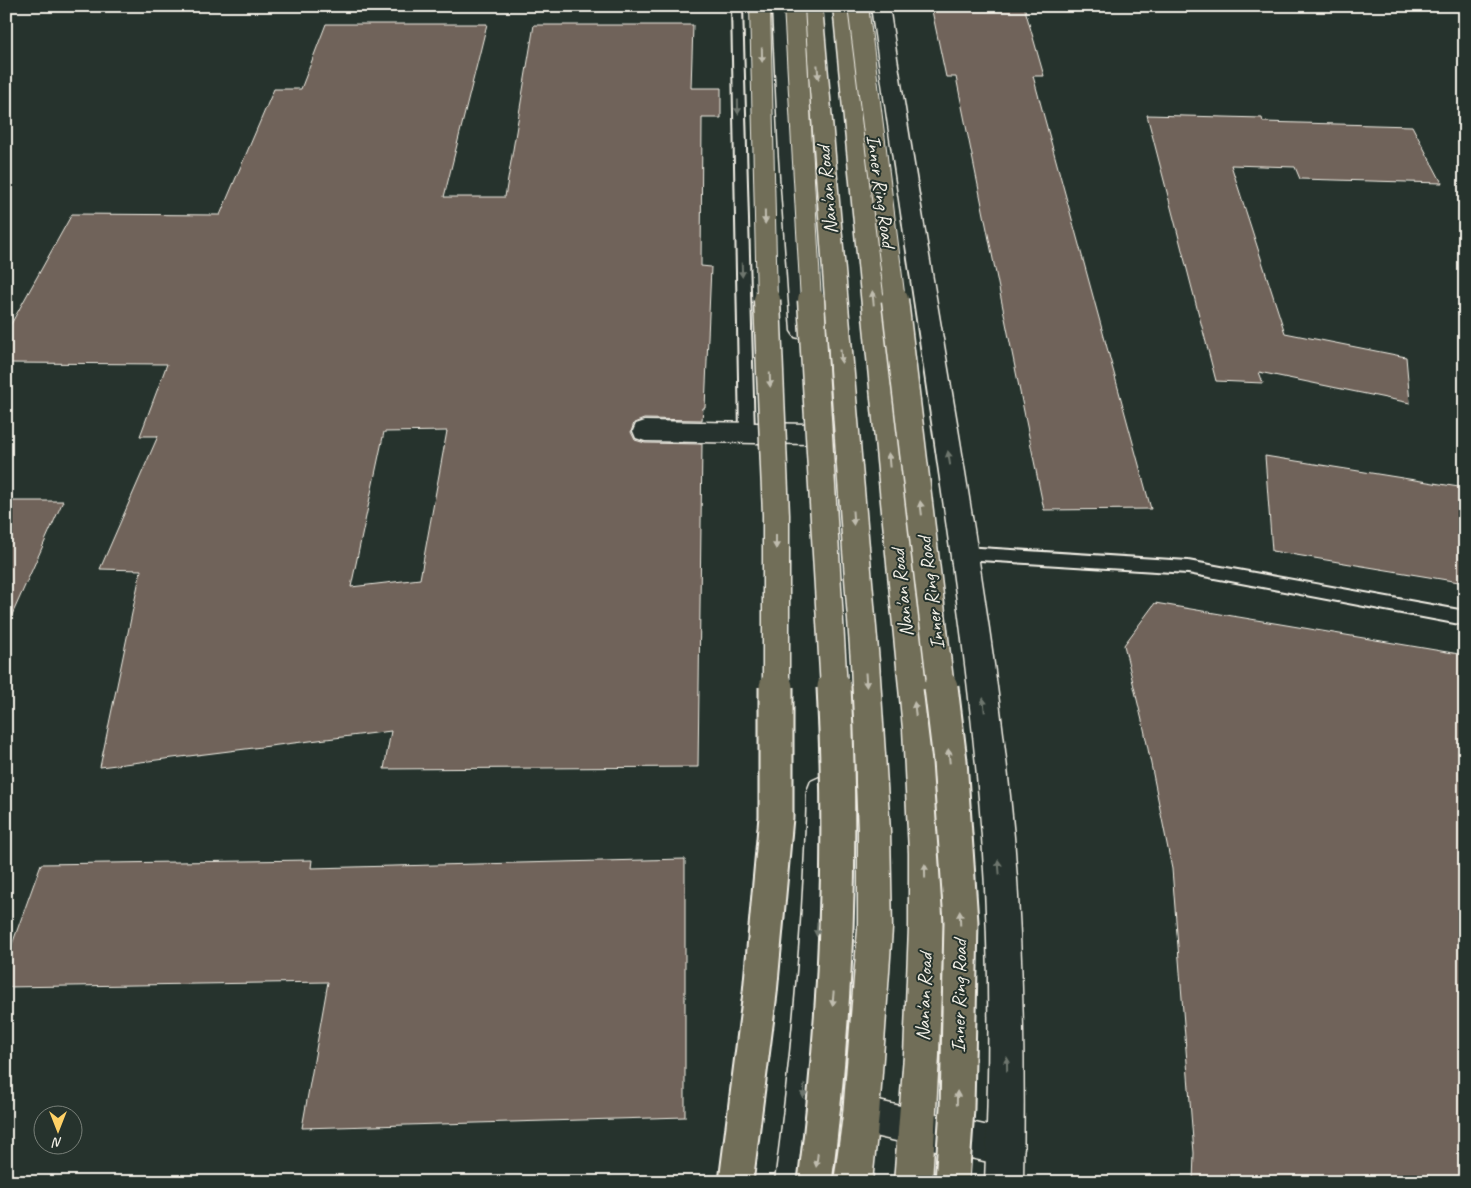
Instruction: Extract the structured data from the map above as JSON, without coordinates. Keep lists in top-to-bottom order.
{
  "streets": {
    "main road": ["Nan'an Road", "Inner Ring Road"]
  },
  "north": "bottom"
}
